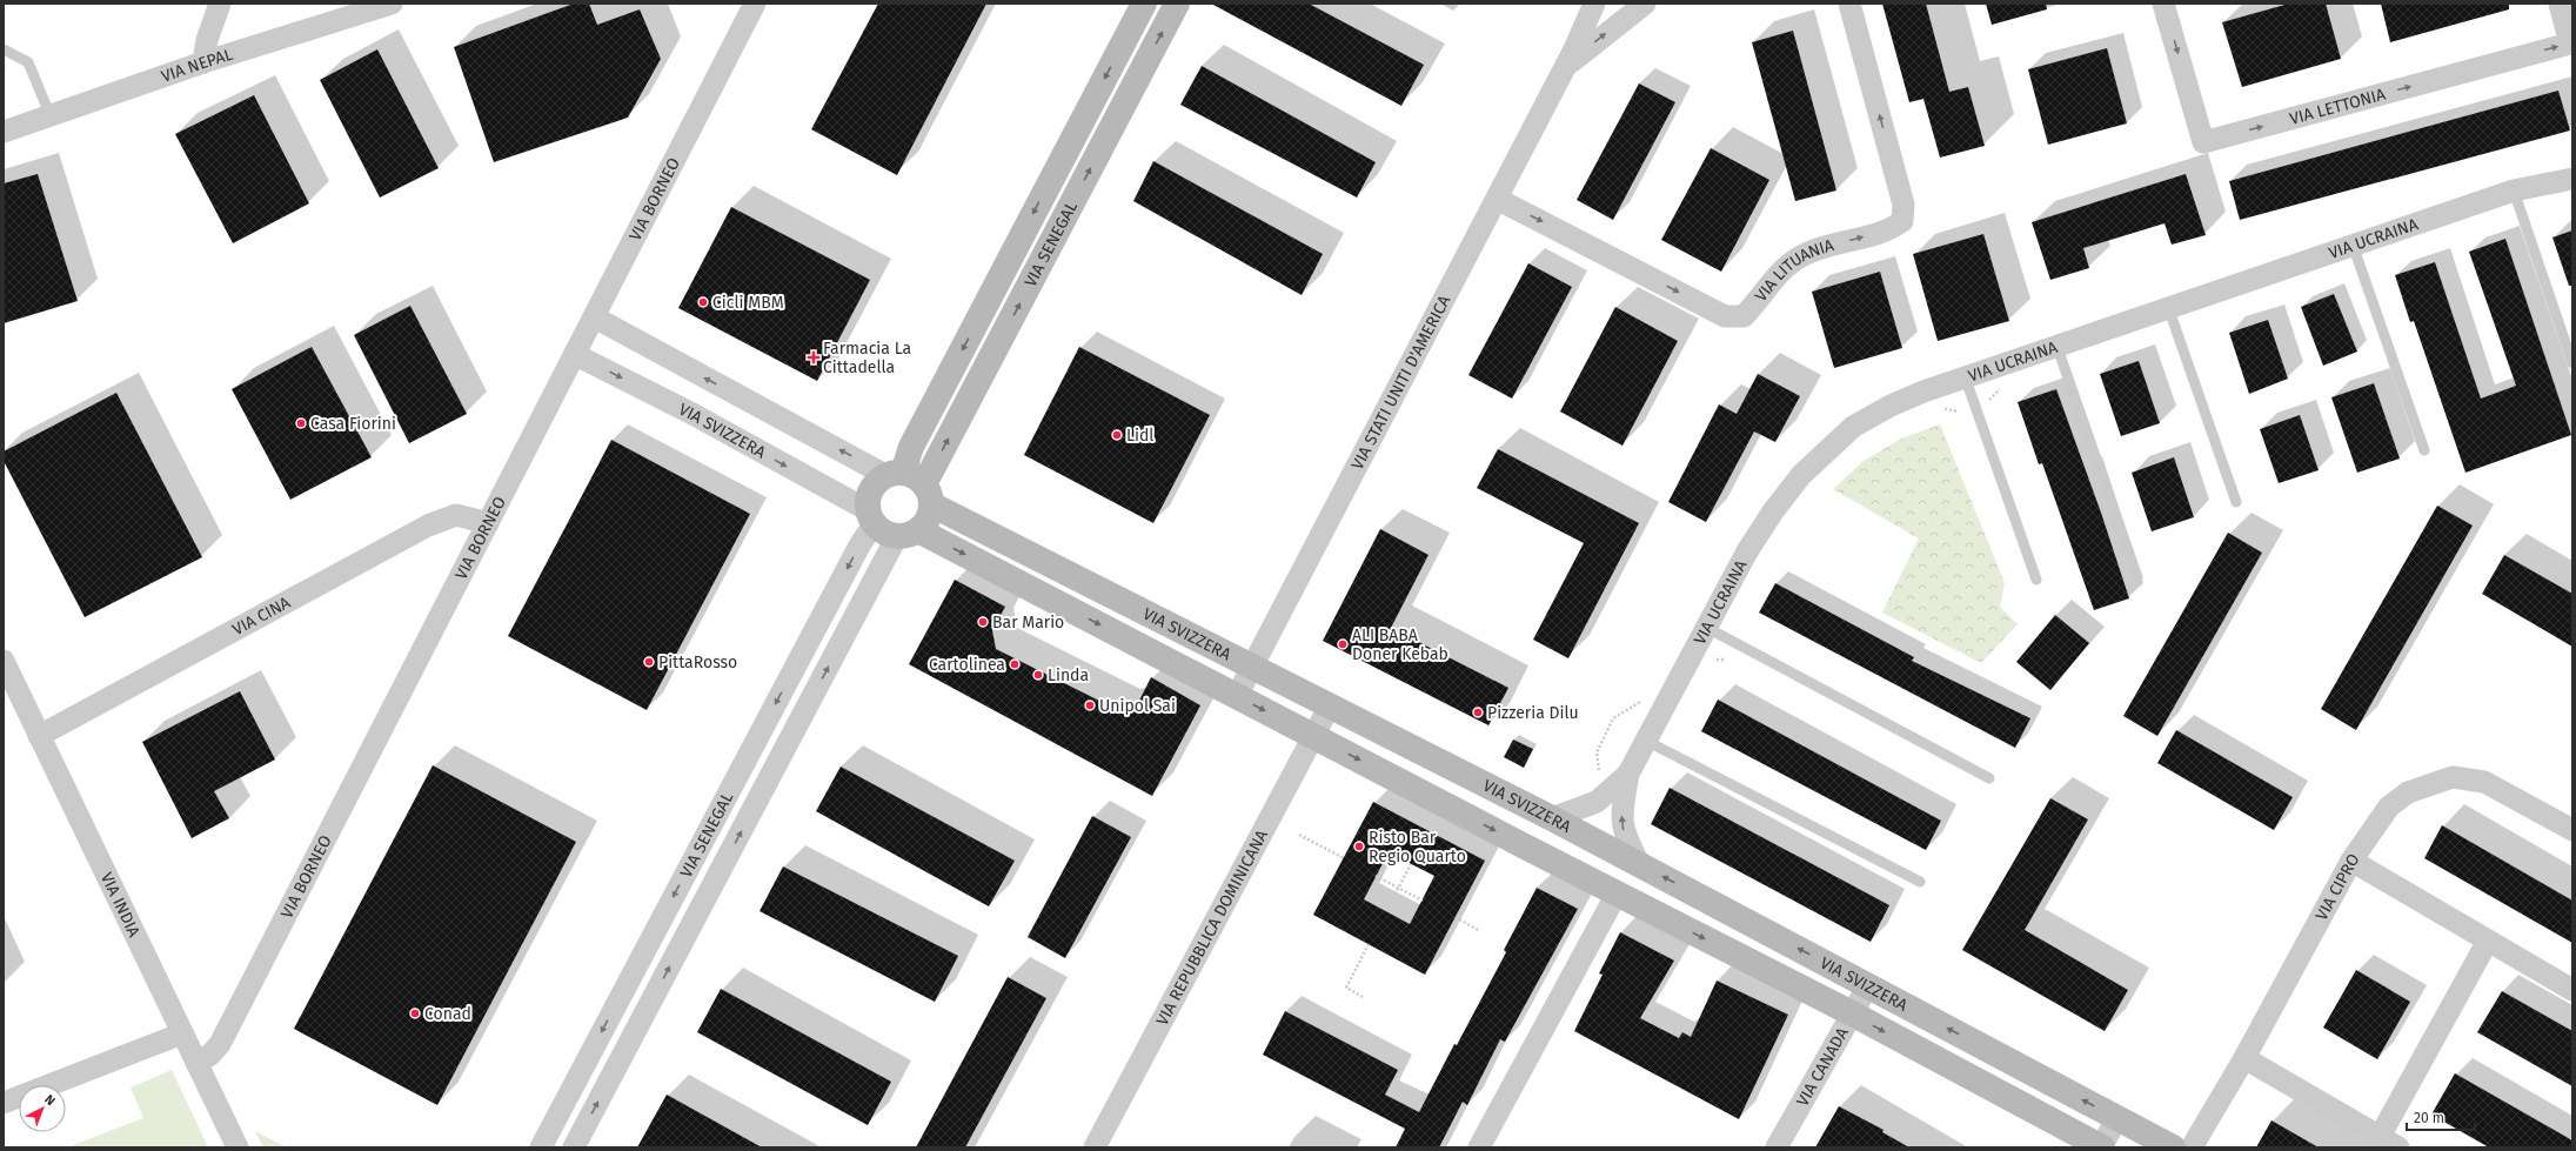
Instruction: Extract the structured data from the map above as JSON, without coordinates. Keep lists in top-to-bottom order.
{
  "streets": {
    "main road": ["VIA SENEGAL", "VIA SVIZZERA"],
    "street": [
      "VIA NEPAL",
      "VIA LETTONIA",
      "VIA BORNEO",
      "VIA UCRAINA",
      "VIA LITUANIA",
      "VIA STATI UNITI D'AMERICA",
      "VIA CINA",
      "VIA CIPRO",
      "VIA INDIA",
      "VIA REPUBBLICA DOMINICANA",
      "VIA CANADA"
    ]
  },
  "crossings": [
    ["VIA BORNEO", "VIA SVIZZERA"],
    ["VIA BORNEO", "VIA CINA"],
    ["VIA BORNEO", "VIA INDIA"],
    ["VIA UCRAINA", "VIA SVIZZERA"],
    ["VIA SENEGAL", "VIA SVIZZERA"],
    ["VIA LITUANIA", "VIA STATI UNITI D'AMERICA"],
    ["VIA STATI UNITI D'AMERICA", "VIA SVIZZERA"],
    ["VIA SVIZZERA", "VIA REPUBBLICA DOMINICANA"],
    ["VIA SVIZZERA", "VIA CANADA"],
    ["VIA CINA", "VIA INDIA"]
  ],
  "places": {
    "other": [
      "Cicli MBM",
      "Casa Fiorini",
      "Lidl",
      "Bar Mario",
      "ALI BABA Doner Kebab",
      "PittaRosso",
      "Cartolinea",
      "Linda",
      "Unipol Sai",
      "Pizzeria Dilu",
      "Risto Bar Regio Quarto",
      "Conad"
    ],
    "health": ["Farmacia La Cittadella"]
  },
  "scale_bar": "20 m",
  "north": "top right"
}
